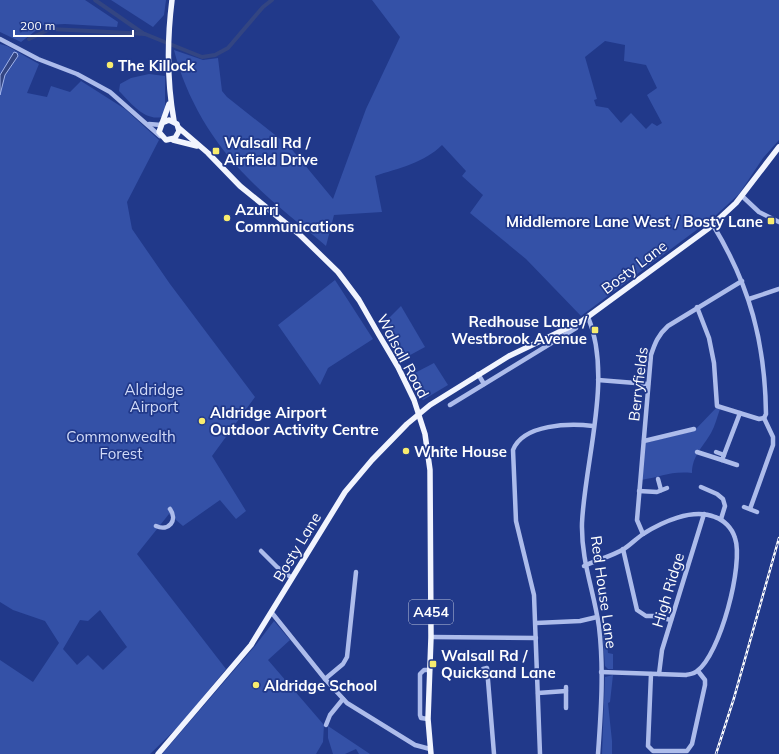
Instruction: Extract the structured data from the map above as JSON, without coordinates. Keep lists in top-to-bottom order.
{
  "streets": {
    "main road": ["Bosty Lane", "Walsall Road", "A454"],
    "street": ["Berryfields", "High Ridge", "Red House Lane"]
  },
  "crossings": [
    ["Bosty Lane", "Walsall Road"],
    ["Bosty Lane", "Red House Lane"]
  ],
  "parks": ["Aldridge Airport", "Commonwealth Forest"],
  "places": {
    "other": [
      "The Killock",
      "Azurri Communications",
      "Aldridge Airport Outdoor Activity Centre",
      "White House",
      "Aldridge School"
    ],
    "transit": [
      "Walsall Rd / Airfield Drive",
      "Middlemore Lane West / Bosty Lane",
      "Redhouse Lane / Westbrook Avenue",
      "Walsall Rd / Quicksand Lane"
    ]
  },
  "scale_bar": "200 m"
}
